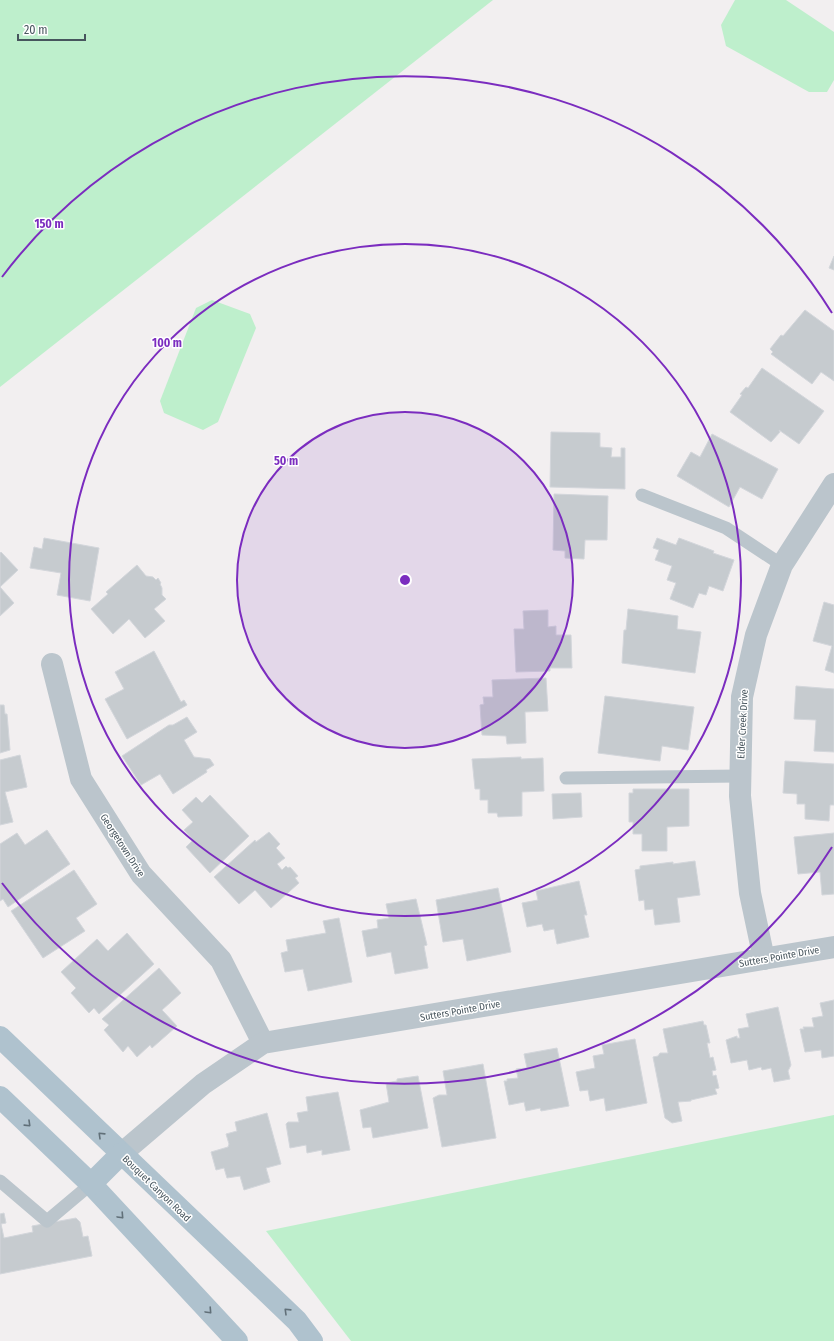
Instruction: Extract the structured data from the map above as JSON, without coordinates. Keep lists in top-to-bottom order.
{
  "streets": {
    "main road": ["Bouquet Canyon Road"],
    "street": ["Elder Creek Drive", "Georgetown Drive", "Sutters Pointe Drive"]
  },
  "crossings": [
    ["Elder Creek Drive", "Sutters Pointe Drive"],
    ["Georgetown Drive", "Sutters Pointe Drive"],
    ["Sutters Pointe Drive", "Bouquet Canyon Road"]
  ],
  "scale_bar": "20 m",
  "rings": ["150 m", "100 m", "50 m"]
}
